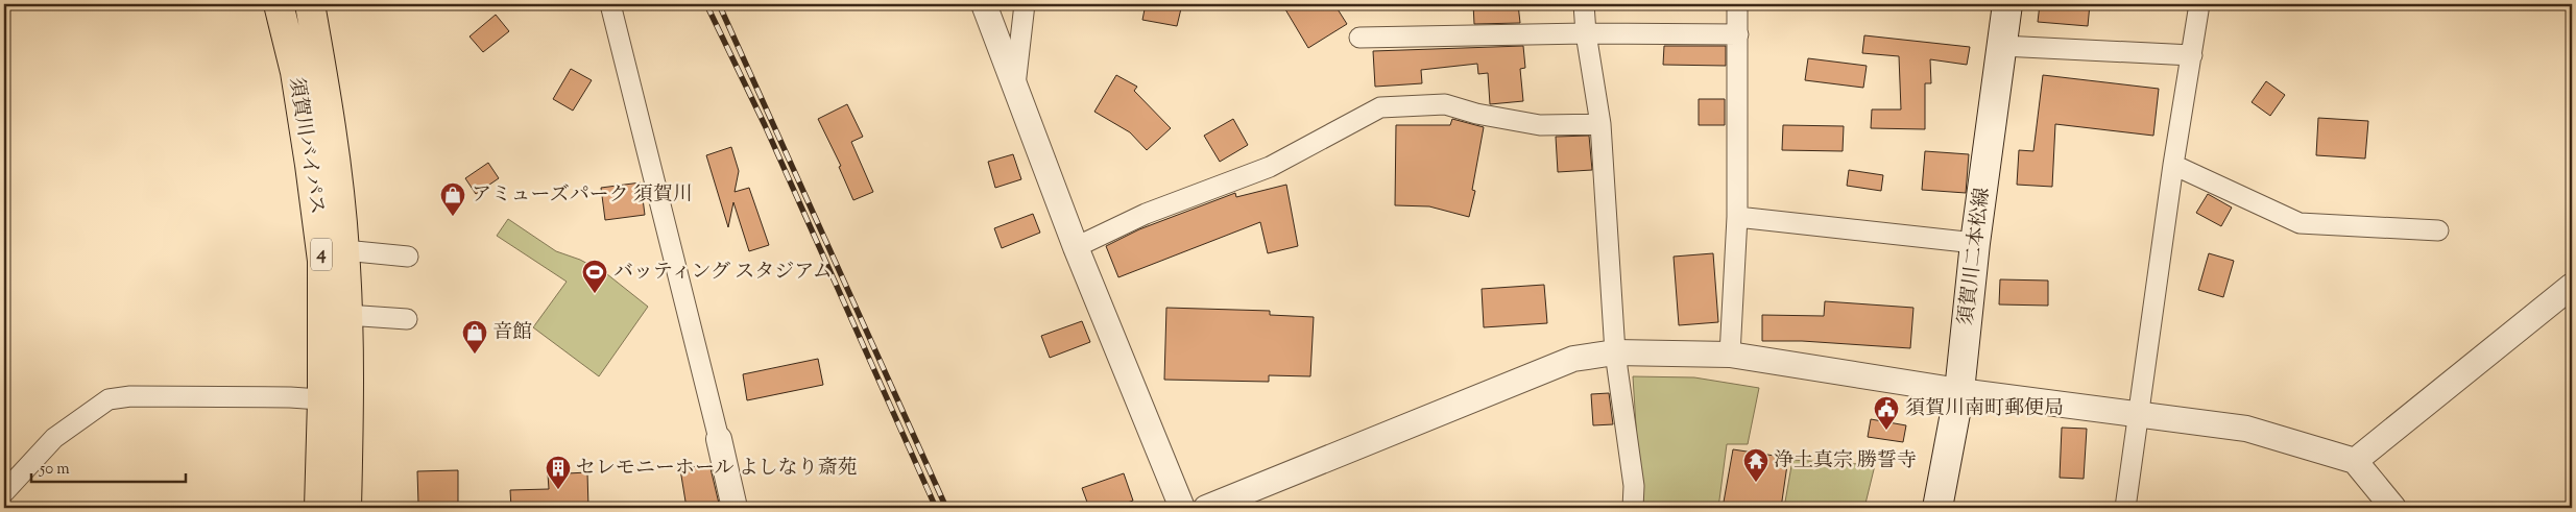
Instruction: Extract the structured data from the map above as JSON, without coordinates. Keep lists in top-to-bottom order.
{
  "streets": {
    "highway": ["須賀川バイパス", "4"],
    "main road": ["須賀川二本松線"]
  },
  "places": {
    "shop": ["アミューズパーク 須賀川", "音館"],
    "sports": ["バッティング スタジアム"],
    "public building": ["須賀川南町郵便局"],
    "temple": ["浄土真宗 勝誓寺"],
    "building": ["セレモニーホール よしなり斎苑"]
  },
  "scale_bar": "50 m"
}
